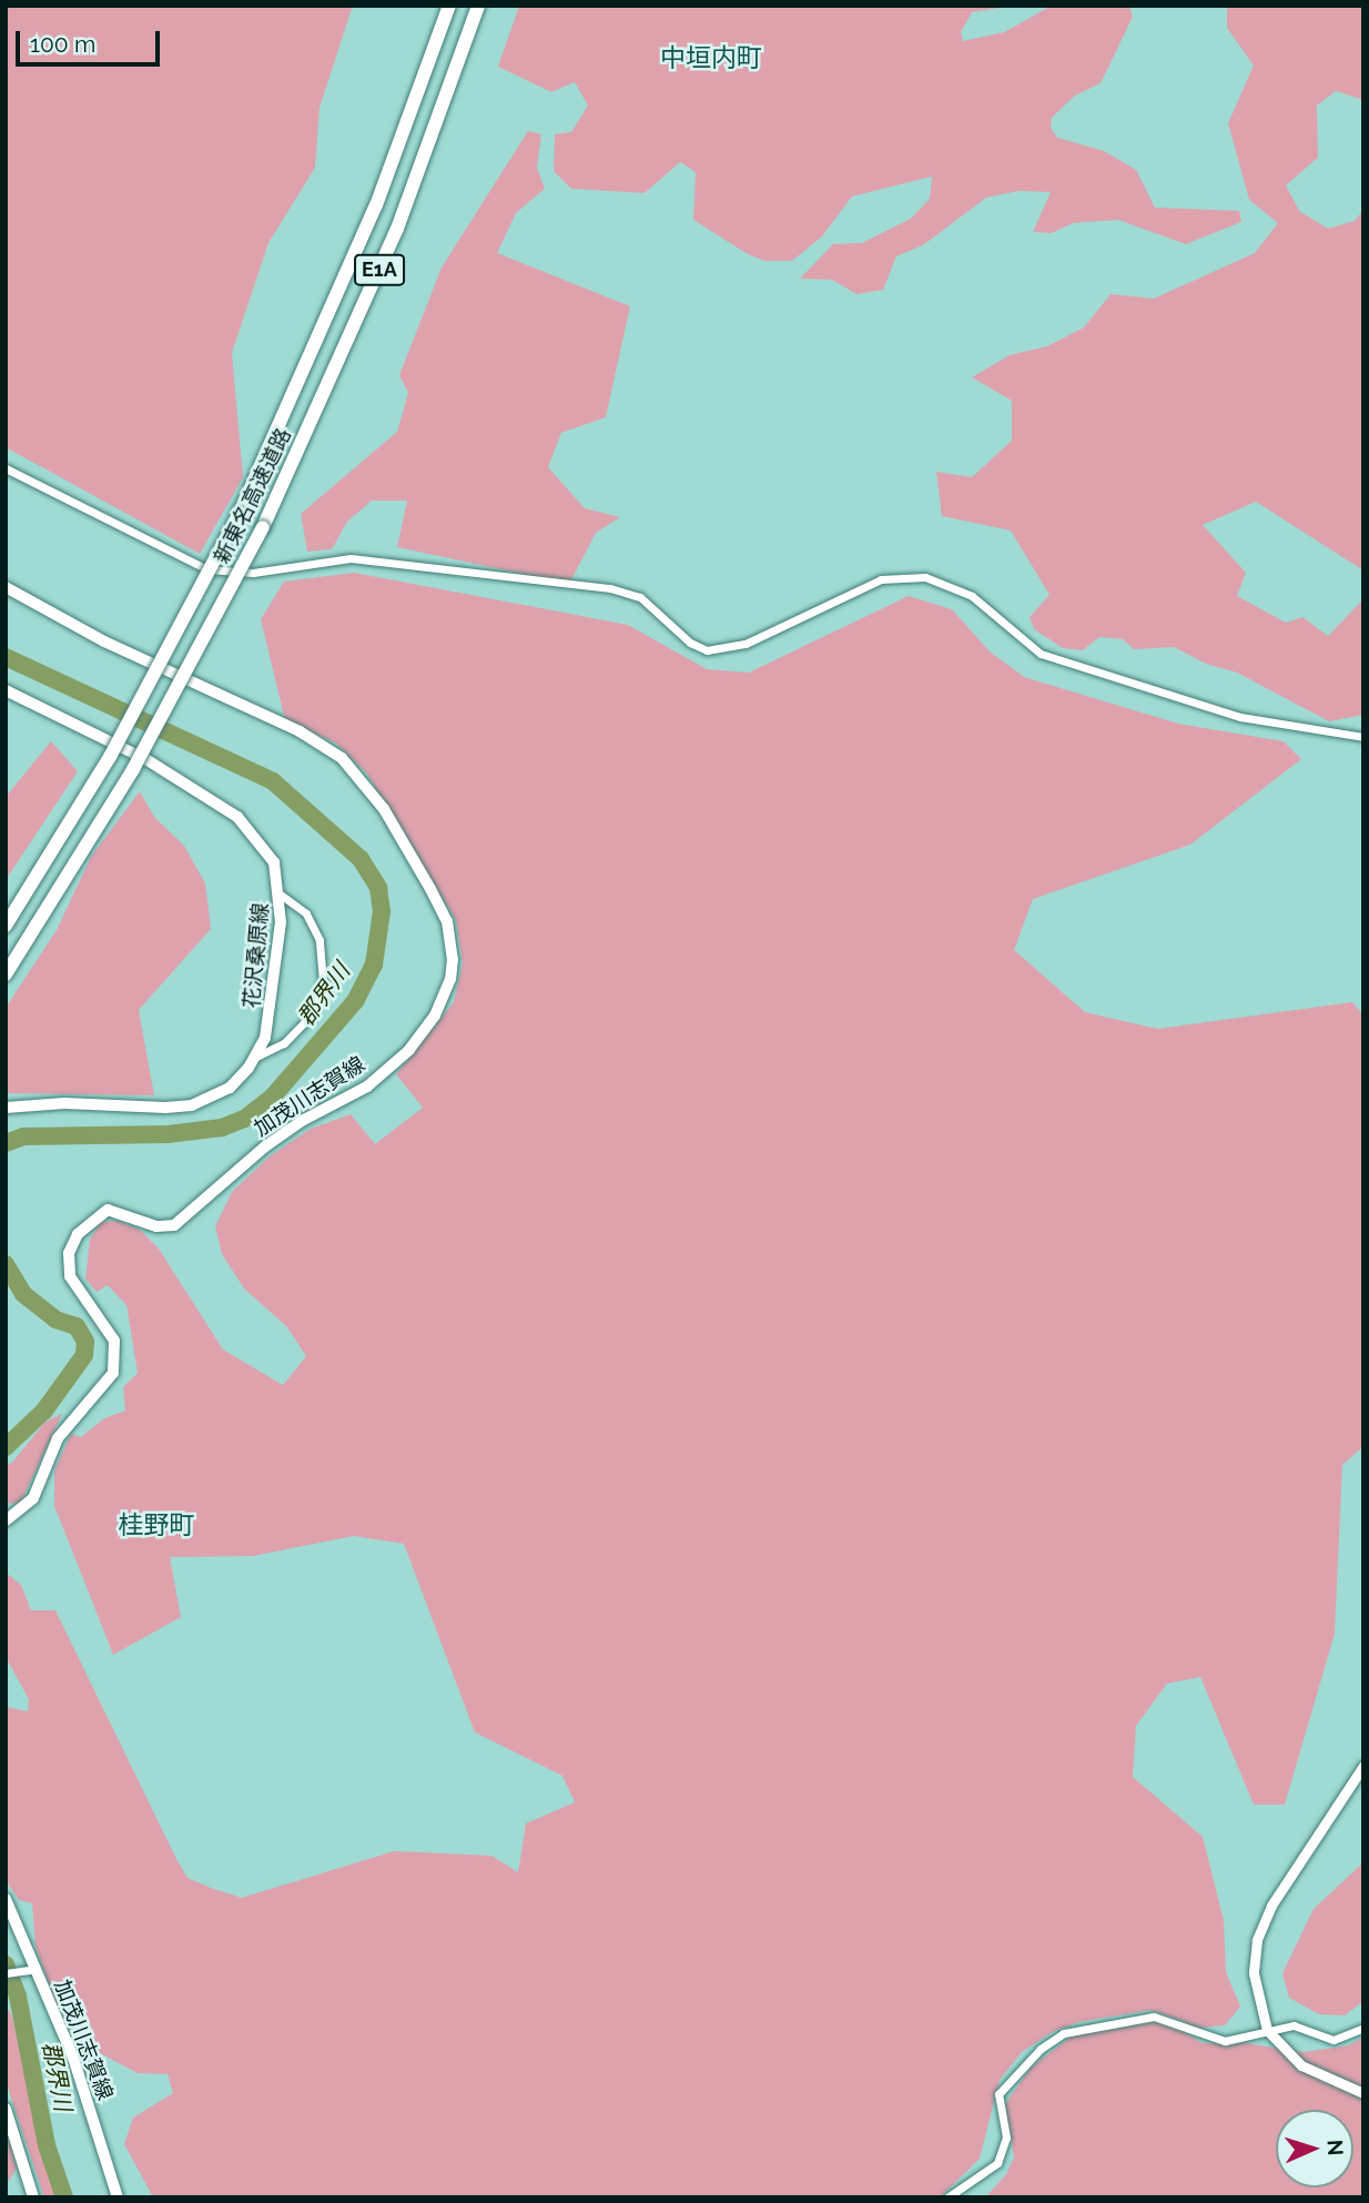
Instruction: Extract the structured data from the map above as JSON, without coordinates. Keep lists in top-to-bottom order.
{
  "streets": {
    "highway": ["E1A", "新東名高速道路"],
    "main road": ["花沢桑原線", "加茂川志賀線"]
  },
  "districts": ["中垣内町", "桂野町"],
  "water": ["郡界川"],
  "scale_bar": "100 m",
  "north": "right"
}
